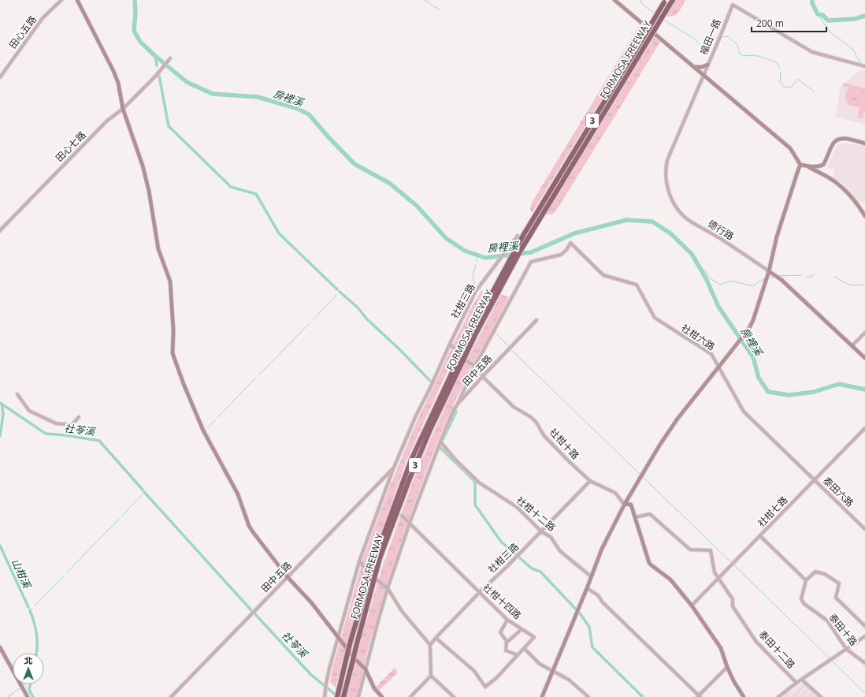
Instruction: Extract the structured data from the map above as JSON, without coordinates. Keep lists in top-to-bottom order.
{
  "streets": {
    "highway": ["FORMOSA FREEWAY", "3"],
    "street": [
      "田心五路",
      "福田一路",
      "田心七路",
      "德行路",
      "社柑三路",
      "社柑六路",
      "田中五路",
      "社柑十路",
      "泰田六路",
      "社柑七路",
      "社柑十二路",
      "社柑十四路",
      "泰田十路",
      "泰田十二路"
    ]
  },
  "crossings": [
    ["福田一路", "德行路"],
    ["社柑三路", "田中五路"],
    ["社柑三路", "社柑十路"],
    ["社柑三路", "社柑十二路"],
    ["社柑三路", "社柑十四路"],
    ["社柑六路", "社柑十路"],
    ["社柑六路", "泰田六路"],
    ["社柑六路", "社柑七路"],
    ["田中五路", "社柑十路"],
    ["泰田六路", "社柑七路"],
    ["社柑七路", "泰田十二路"]
  ],
  "water": ["房裡溪", "社苓溪", "山柑溪"],
  "scale_bar": "200 m",
  "north": "top"
}
